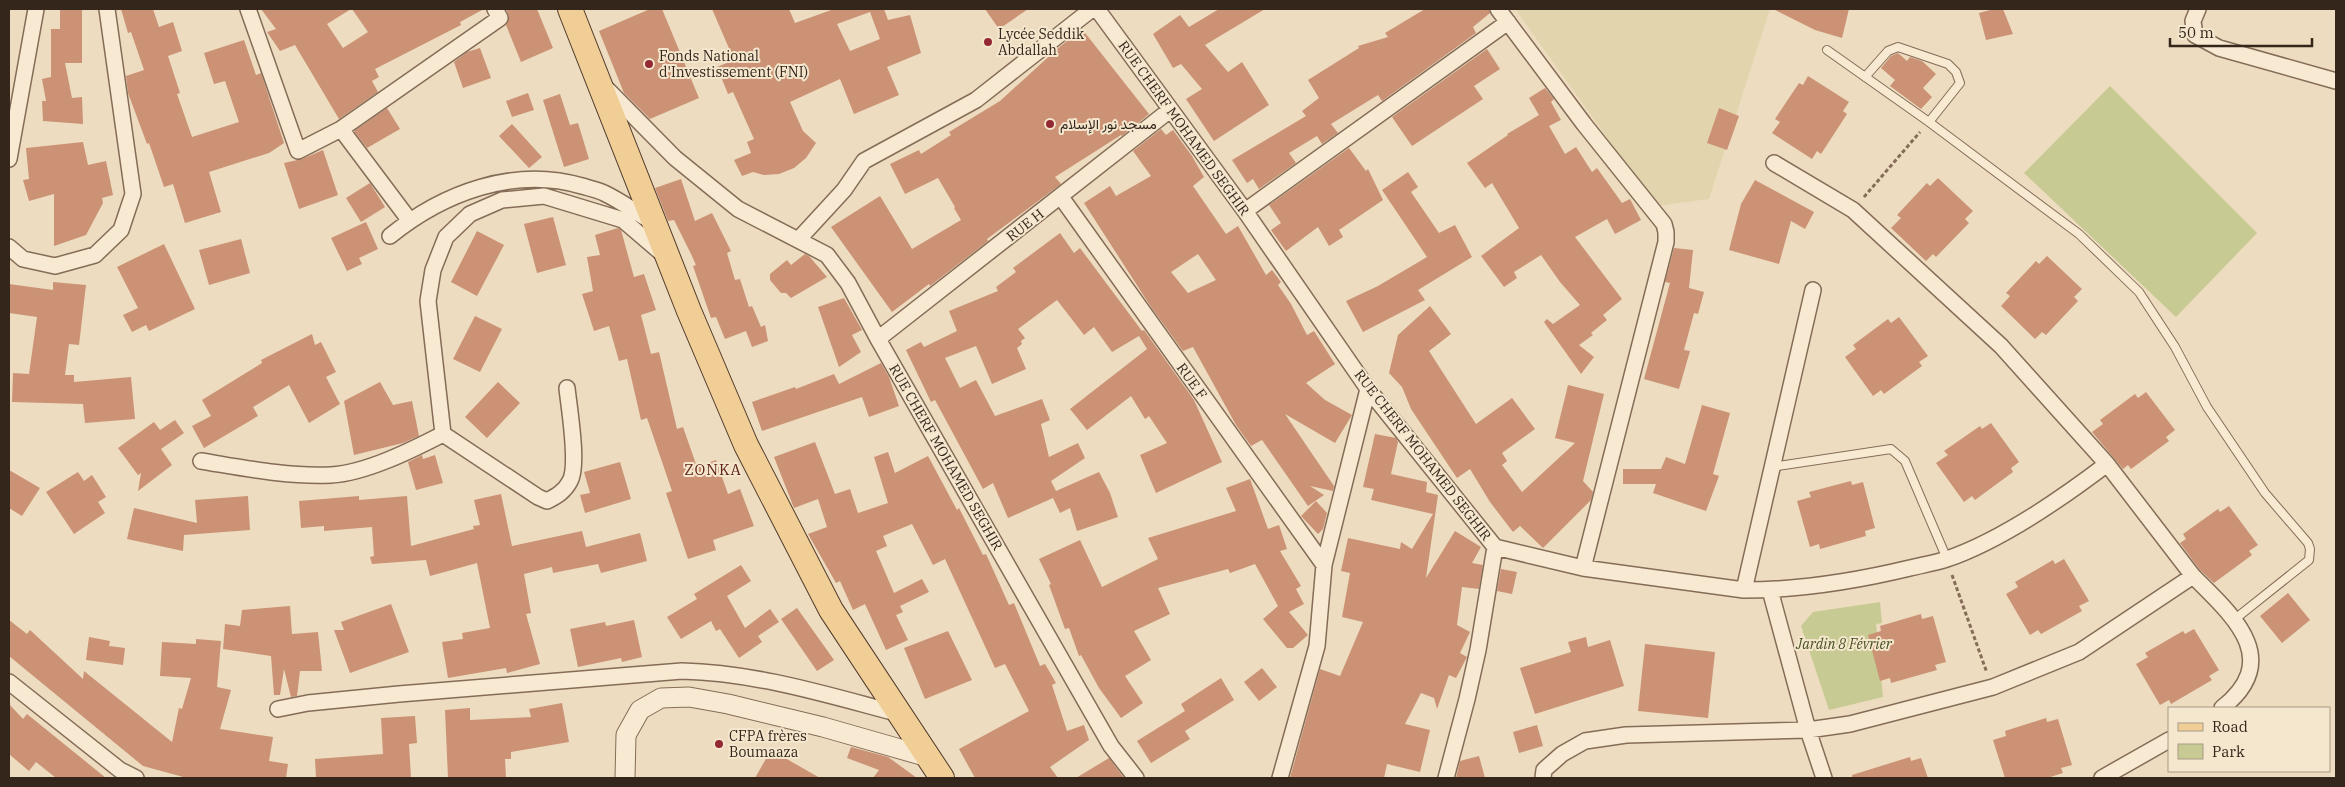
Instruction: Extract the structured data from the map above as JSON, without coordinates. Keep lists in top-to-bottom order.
{
  "streets": {
    "street": ["RUE CHERF MOHAMED SEGHIR", "RUE H", "RUE F"]
  },
  "crossings": [
    ["RUE CHERF MOHAMED SEGHIR", "RUE H"],
    ["RUE H", "RUE F"]
  ],
  "districts": ["ZONKA"],
  "parks": ["Jardin 8 Février"],
  "places": [
    "Lycée Seddik Abdallah",
    "Fonds National d'Investissement (FNI)",
    "مسجد نور الإسلام",
    "CFPA frères Boumaaza"
  ],
  "legend": ["Road", "Park"],
  "scale_bar": "50 m"
}
